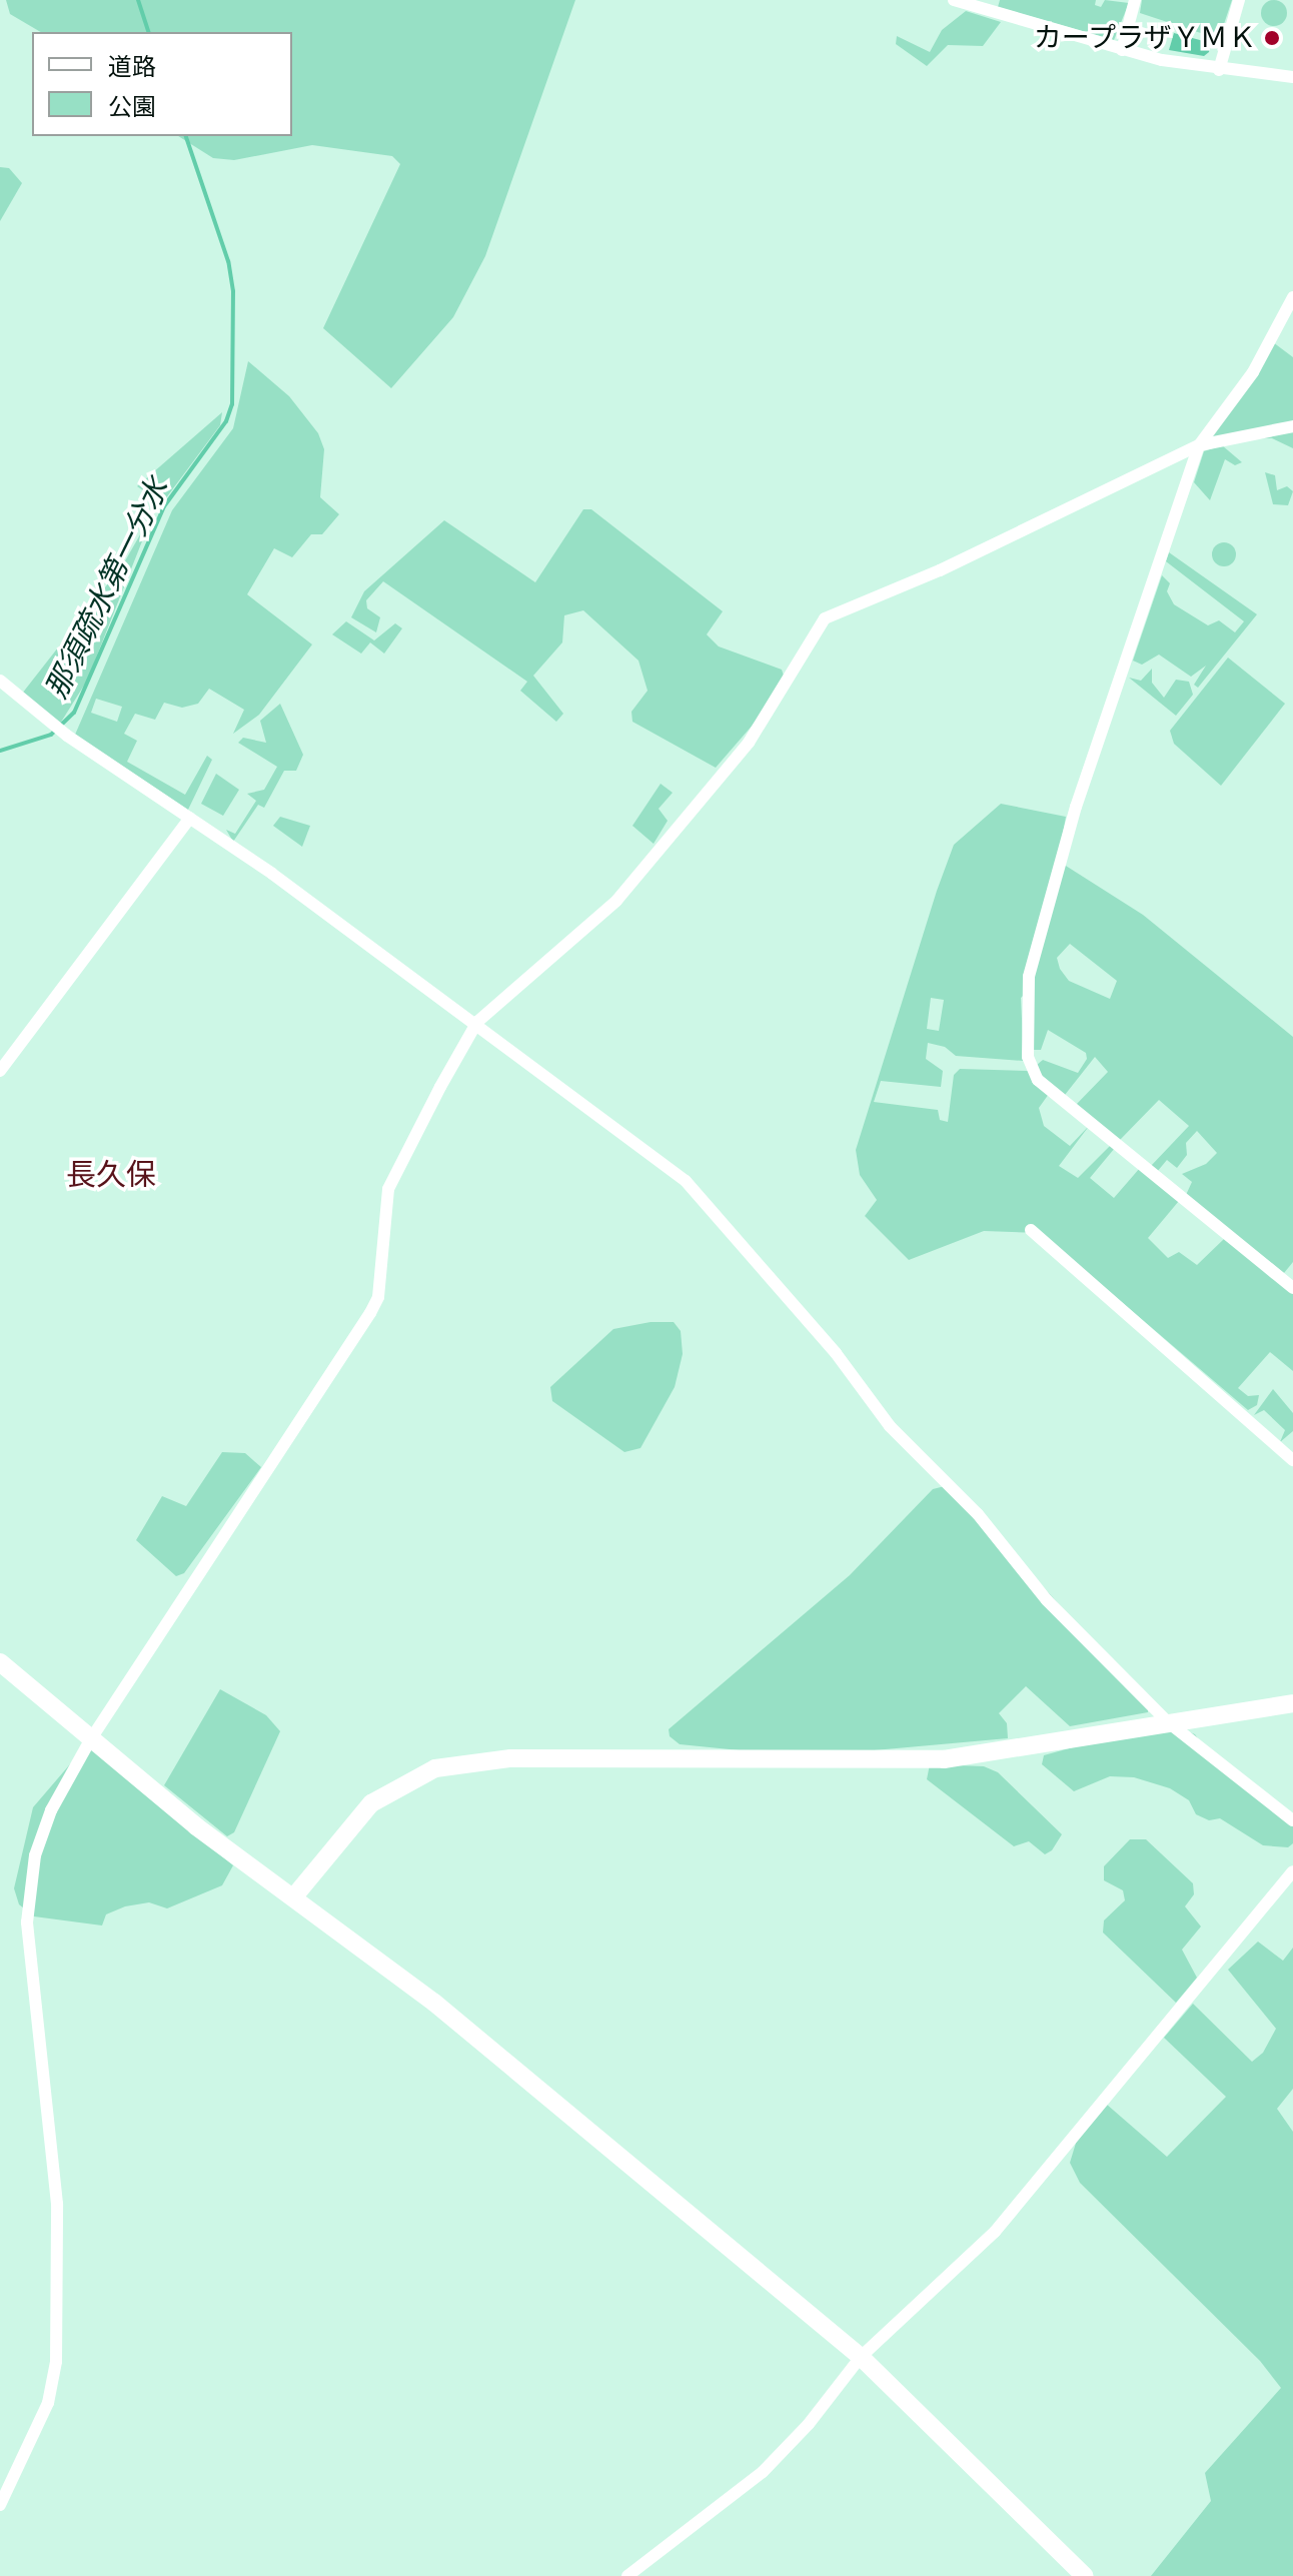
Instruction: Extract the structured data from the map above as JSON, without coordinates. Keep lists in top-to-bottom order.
{
  "districts": ["長久保"],
  "water": ["那須疏水第一分水"],
  "places": ["カープラザＹＭＫ"],
  "legend": ["道路", "公園"]
}
